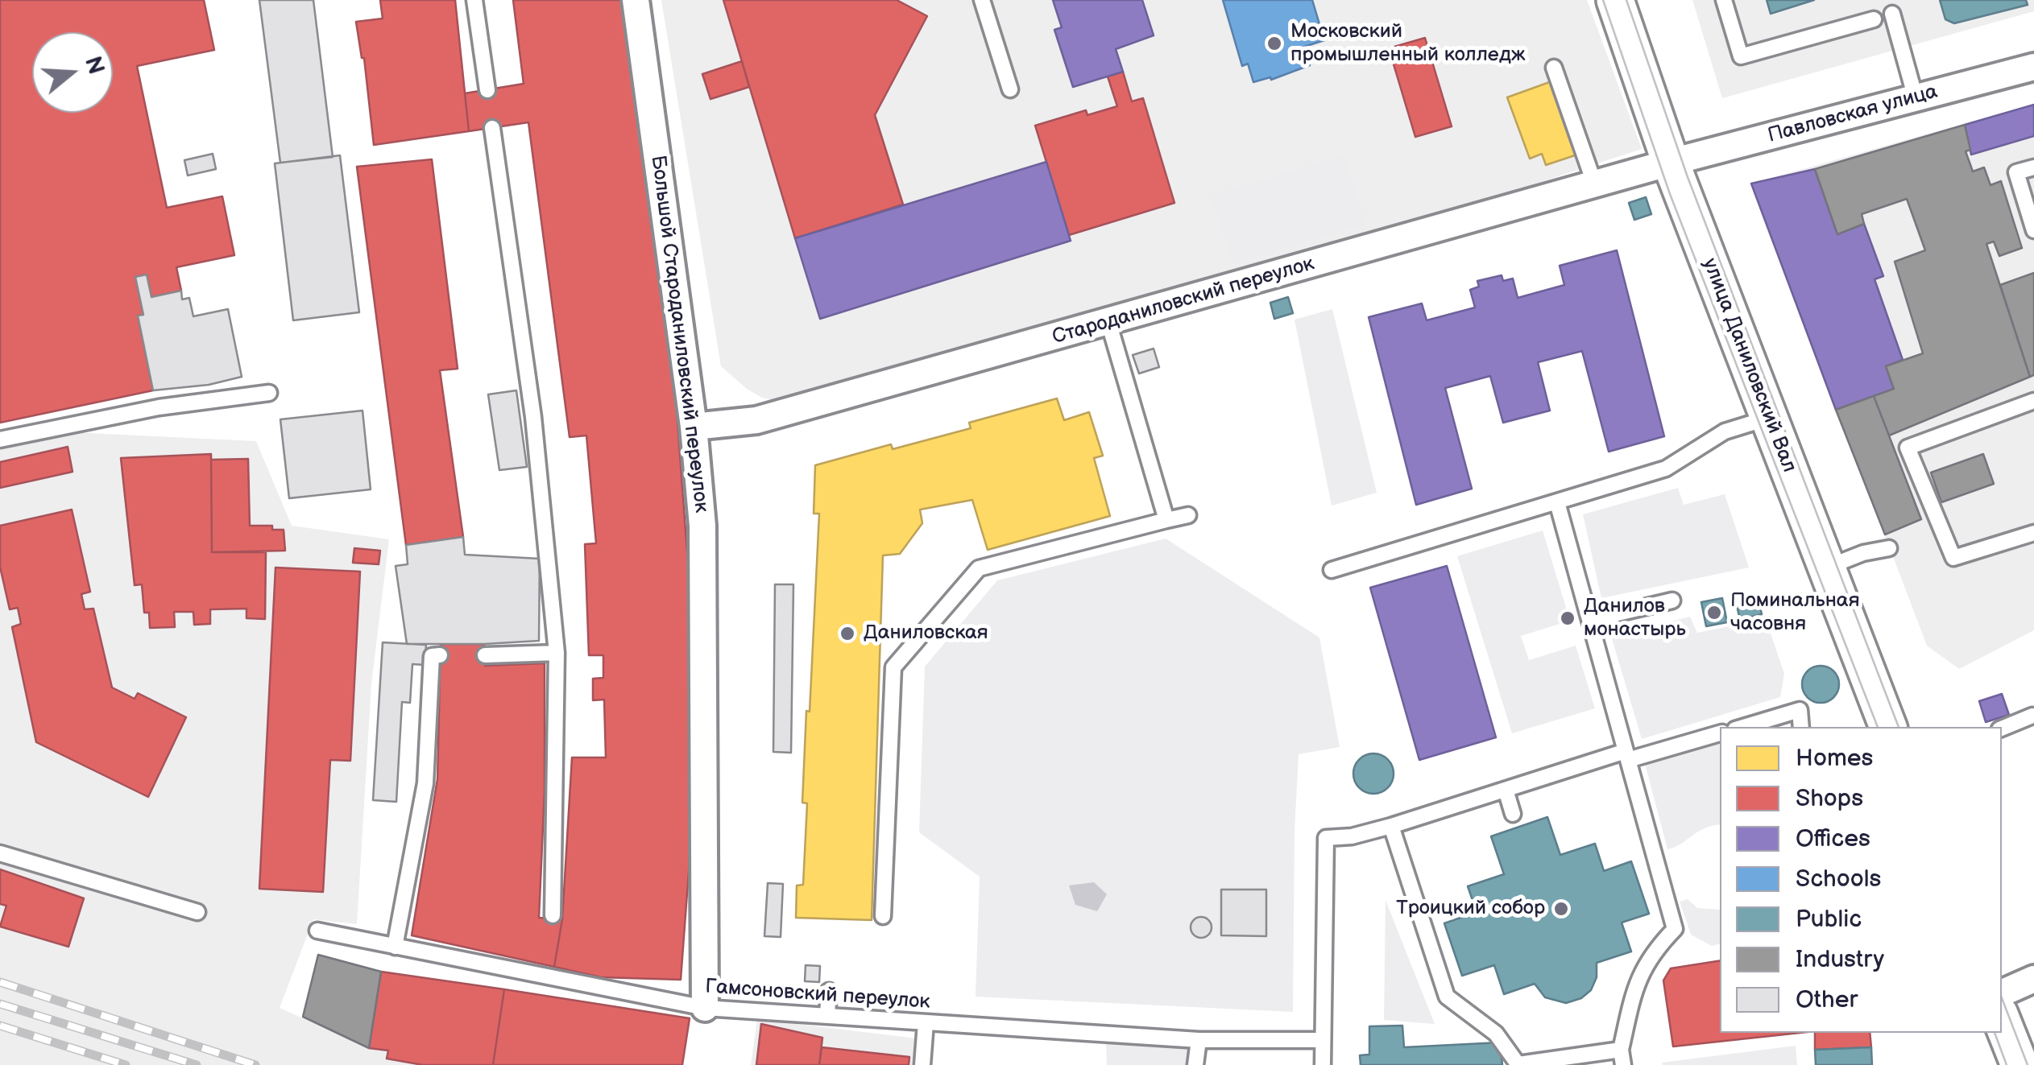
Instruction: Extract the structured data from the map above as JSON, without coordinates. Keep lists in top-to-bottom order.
{
  "streets": {
    "main road": ["улица Даниловский Вал"],
    "street": ["Павловская улица", "Староданиловский переулок", "Большой Староданиловский переулок"],
    "lane": ["Гамсоновский переулок"]
  },
  "crossings": [
    ["Павловская улица", "Староданиловский переулок"],
    ["Павловская улица", "улица Даниловский Вал"],
    ["Староданиловский переулок", "Большой Староданиловский переулок"],
    ["Староданиловский переулок", "улица Даниловский Вал"],
    ["Большой Староданиловский переулок", "Гамсоновский переулок"]
  ],
  "places": [
    "Московский промышленный колледж",
    "Поминальная часовня",
    "Данилов монастырь",
    "Даниловская",
    "Троицкий собор"
  ],
  "legend": [
    "Homes",
    "Shops",
    "Offices",
    "Schools",
    "Public",
    "Industry",
    "Other"
  ],
  "north": "right"
}
